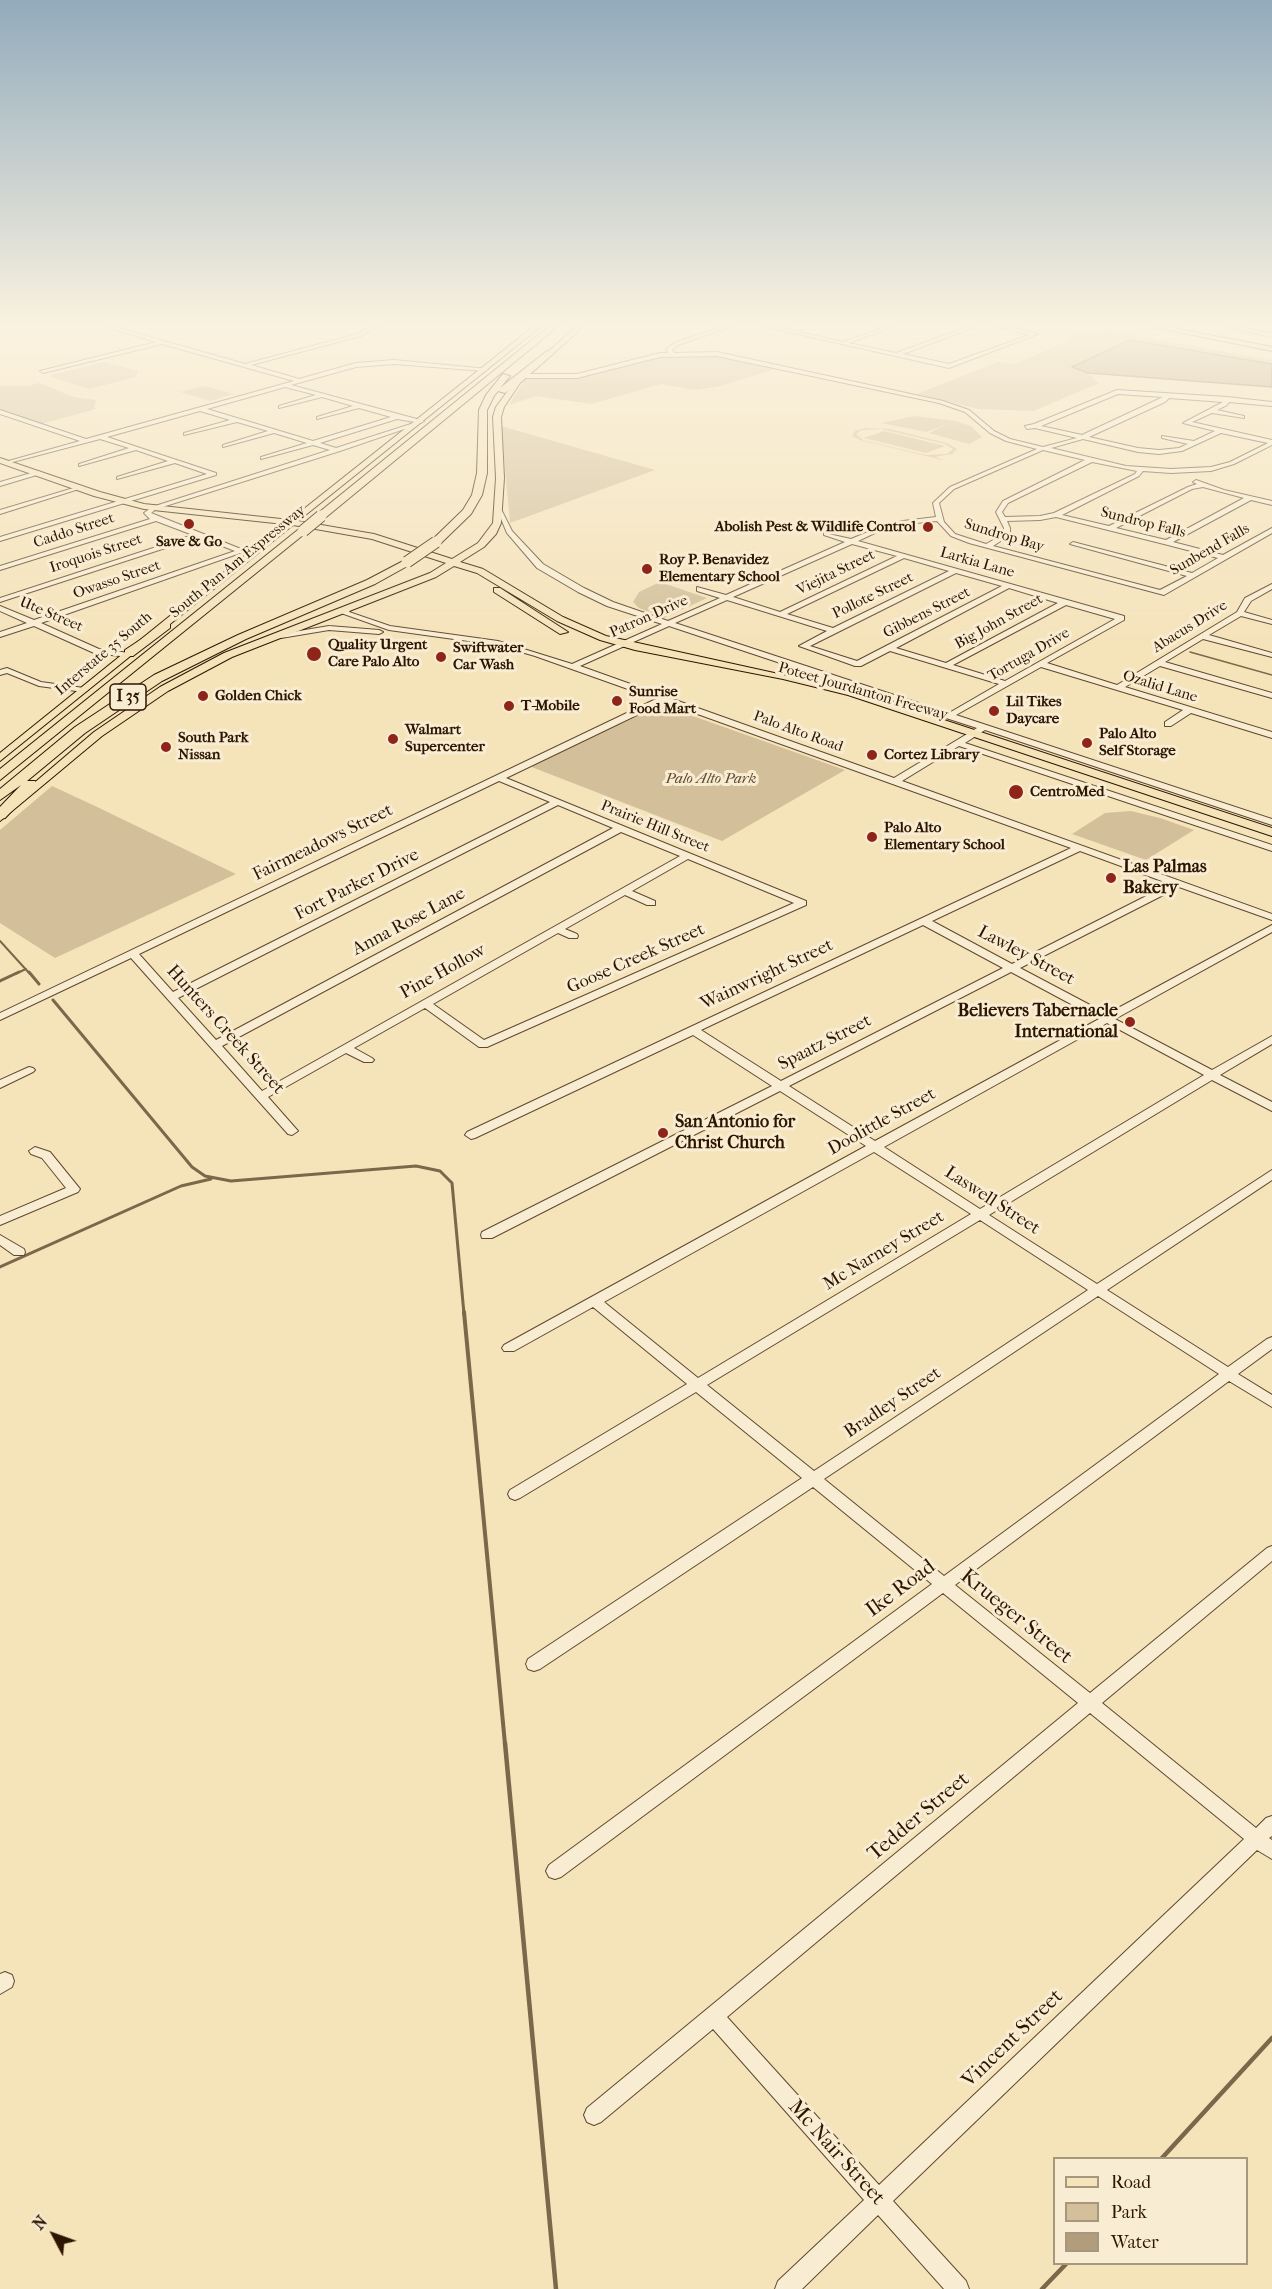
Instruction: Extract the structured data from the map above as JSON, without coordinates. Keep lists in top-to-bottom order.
{
  "streets": {
    "highway": ["South Pan Am Expressway", "I 35"],
    "main road": ["Interstate 35 South", "Poteet Jourdanton Freeway"],
    "street": [
      "Sundrop Falls",
      "Caddo Street",
      "Sundrop Bay",
      "Sunbend Falls",
      "Iroquois Street",
      "Larkia Lane",
      "Viejita Street",
      "Owasso Street",
      "Pollote Street",
      "Gibbens Street",
      "Ute Street",
      "Patron Drive",
      "Big John Street",
      "Abacus Drive",
      "Tortuga Drive",
      "Ozalid Lane",
      "Palo Alto Road",
      "Prairie Hill Street",
      "Fairmeadows Street",
      "Fort Parker Drive",
      "Anna Rose Lane",
      "Lawley Street",
      "Goose Creek Street",
      "Pine Hollow",
      "Wainwright Street",
      "Hunters Creek Street",
      "Spaatz Street",
      "Doolittle Street",
      "Laswell Street",
      "Mc Narney Street",
      "Bradley Street",
      "Ike Road",
      "Krueger Street",
      "Tedder Street",
      "Vincent Street",
      "Mc Nair Street"
    ]
  },
  "crossings": [
    ["Sundrop Falls", "Sunbend Falls"],
    ["Sundrop Bay", "Sunbend Falls"],
    ["Sundrop Bay", "Patron Drive"],
    ["Iroquois Street", "Owasso Street"],
    ["Larkia Lane", "Viejita Street"],
    ["Larkia Lane", "Pollote Street"],
    ["Larkia Lane", "Gibbens Street"],
    ["Larkia Lane", "Patron Drive"],
    ["Larkia Lane", "Big John Street"],
    ["Larkia Lane", "Tortuga Drive"],
    ["Owasso Street", "Ute Street"],
    ["Pollote Street", "Gibbens Street"],
    ["Ute Street", "Interstate 35 South"],
    ["Patron Drive", "Poteet Jourdanton Freeway"],
    ["Patron Drive", "Palo Alto Road"],
    ["Abacus Drive", "Ozalid Lane"],
    ["Interstate 35 South", "Poteet Jourdanton Freeway"],
    ["Tortuga Drive", "Ozalid Lane"],
    ["Tortuga Drive", "Poteet Jourdanton Freeway"],
    ["Palo Alto Road", "Fairmeadows Street"],
    ["Palo Alto Road", "Wainwright Street"],
    ["Palo Alto Road", "Spaatz Street"],
    ["Prairie Hill Street", "Fairmeadows Street"],
    ["Prairie Hill Street", "Fort Parker Drive"],
    ["Prairie Hill Street", "Anna Rose Lane"],
    ["Prairie Hill Street", "Goose Creek Street"],
    ["Prairie Hill Street", "Pine Hollow"],
    ["Fairmeadows Street", "Hunters Creek Street"],
    ["Fort Parker Drive", "Hunters Creek Street"],
    ["Anna Rose Lane", "Hunters Creek Street"],
    ["Lawley Street", "Wainwright Street"],
    ["Lawley Street", "Spaatz Street"],
    ["Lawley Street", "Doolittle Street"],
    ["Lawley Street", "Mc Narney Street"],
    ["Goose Creek Street", "Pine Hollow"],
    ["Pine Hollow", "Hunters Creek Street"],
    ["Wainwright Street", "Laswell Street"],
    ["Spaatz Street", "Laswell Street"],
    ["Doolittle Street", "Laswell Street"],
    ["Doolittle Street", "Krueger Street"],
    ["Laswell Street", "Mc Narney Street"],
    ["Laswell Street", "Bradley Street"],
    ["Laswell Street", "Ike Road"],
    ["Mc Narney Street", "Krueger Street"],
    ["Bradley Street", "Krueger Street"],
    ["Ike Road", "Krueger Street"],
    ["Krueger Street", "Tedder Street"],
    ["Krueger Street", "Vincent Street"],
    ["Tedder Street", "Mc Nair Street"],
    ["Vincent Street", "Mc Nair Street"]
  ],
  "parks": ["Palo Alto Park"],
  "places": [
    "Save & Go",
    "Abolish Pest & Wildlife Control",
    "Roy P. Benavidez Elementary School",
    "Quality Urgent Care Palo Alto",
    "Swiftwater Car Wash",
    "Golden Chick",
    "Sunrise Food Mart",
    "T-Mobile",
    "Lil Tikes Daycare",
    "Walmart Supercenter",
    "Palo Alto Self Storage",
    "South Park Nissan",
    "Cortez Library",
    "CentroMed",
    "Palo Alto Elementary School",
    "Las Palmas Bakery",
    "Believers Tabernacle International",
    "San Antonio for Christ Church"
  ],
  "legend": ["Road", "Park", "Water"],
  "north": "top left"
}
